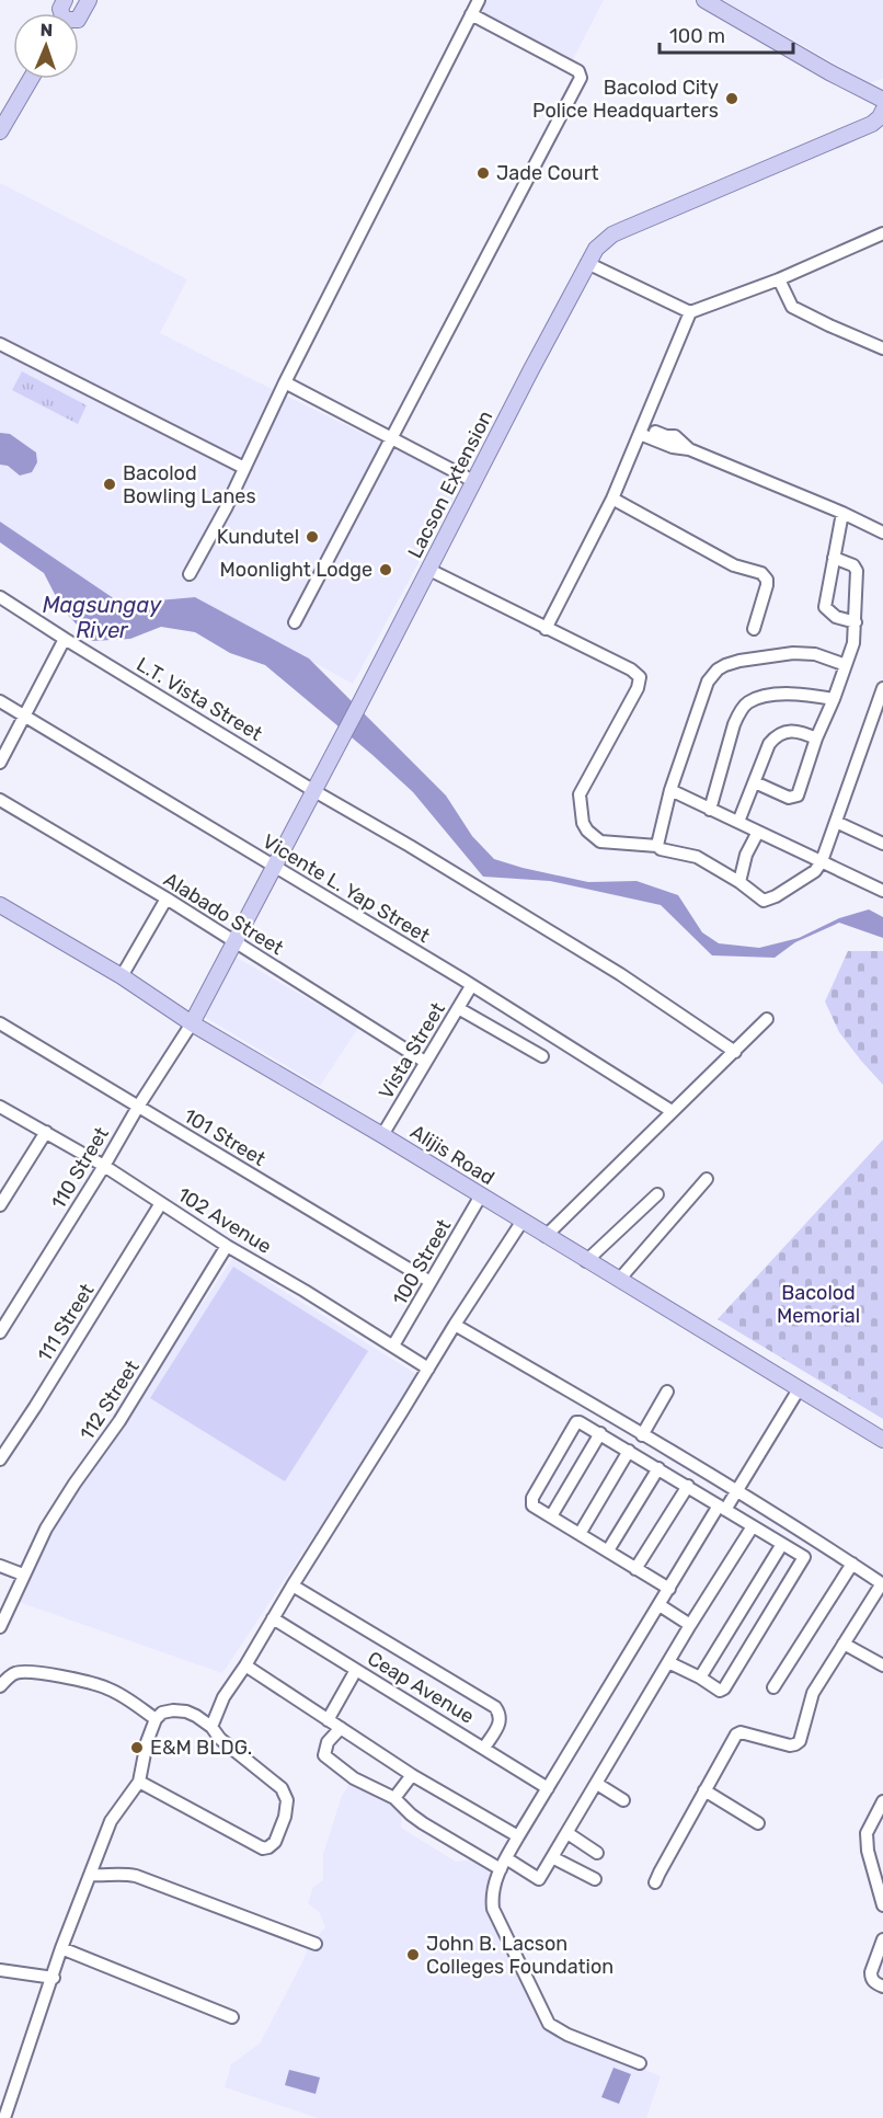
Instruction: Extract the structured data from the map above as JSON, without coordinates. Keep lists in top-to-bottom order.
{
  "streets": {
    "main road": ["Lacson Extension", "Alijis Road"],
    "street": [
      "L.T. Vista Street",
      "Vicente L. Yap Street",
      "Alabado Street",
      "Vista Street",
      "101 Street",
      "110 Street",
      "102 Avenue",
      "100 Street",
      "111 Street",
      "112 Street",
      "Ceap Avenue"
    ]
  },
  "crossings": [
    ["Lacson Extension", "L.T. Vista Street"],
    ["Lacson Extension", "Vicente L. Yap Street"],
    ["Lacson Extension", "Alabado Street"],
    ["Lacson Extension", "Alijis Road"],
    ["Lacson Extension", "110 Street"],
    ["Vicente L. Yap Street", "Vista Street"],
    ["Alabado Street", "Vista Street"],
    ["Vista Street", "Alijis Road"],
    ["101 Street", "110 Street"],
    ["101 Street", "100 Street"],
    ["Alijis Road", "110 Street"],
    ["Alijis Road", "100 Street"],
    ["110 Street", "102 Avenue"],
    ["102 Avenue", "100 Street"],
    ["102 Avenue", "111 Street"],
    ["102 Avenue", "112 Street"]
  ],
  "water": ["Magsungay River"],
  "parks": ["Bacolod Memorial"],
  "places": [
    "Bacolod City Police Headquarters",
    "Jade Court",
    "Bacolod Bowling Lanes",
    "Kundutel",
    "Moonlight Lodge",
    "E&M BLDG.",
    "John B. Lacson Colleges Foundation"
  ],
  "scale_bar": "100 m",
  "north": "top"
}
